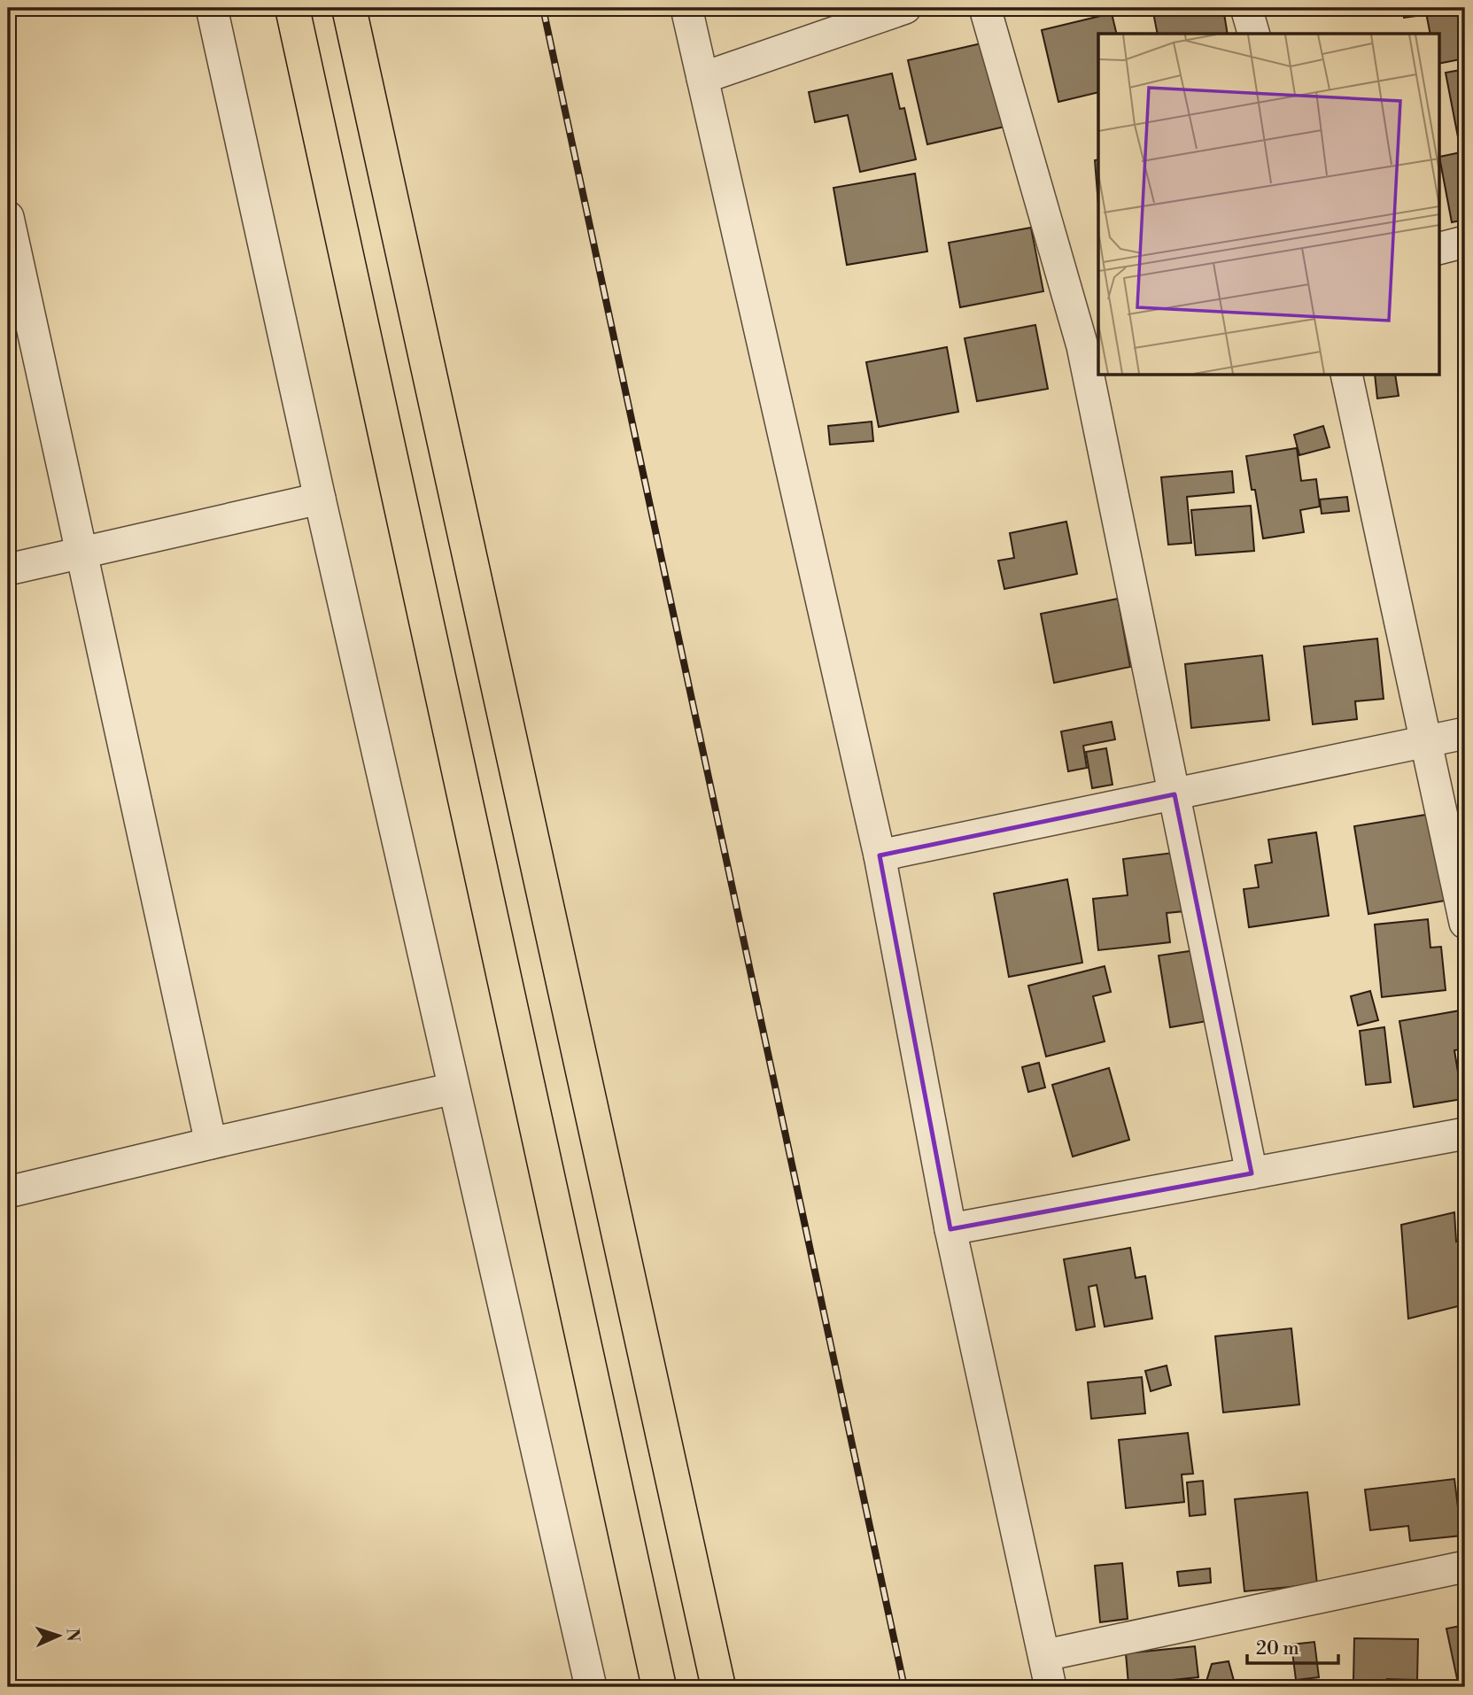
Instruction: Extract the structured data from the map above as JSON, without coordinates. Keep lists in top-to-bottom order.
{
  "scale_bar": "20 m",
  "north": "right"
}
